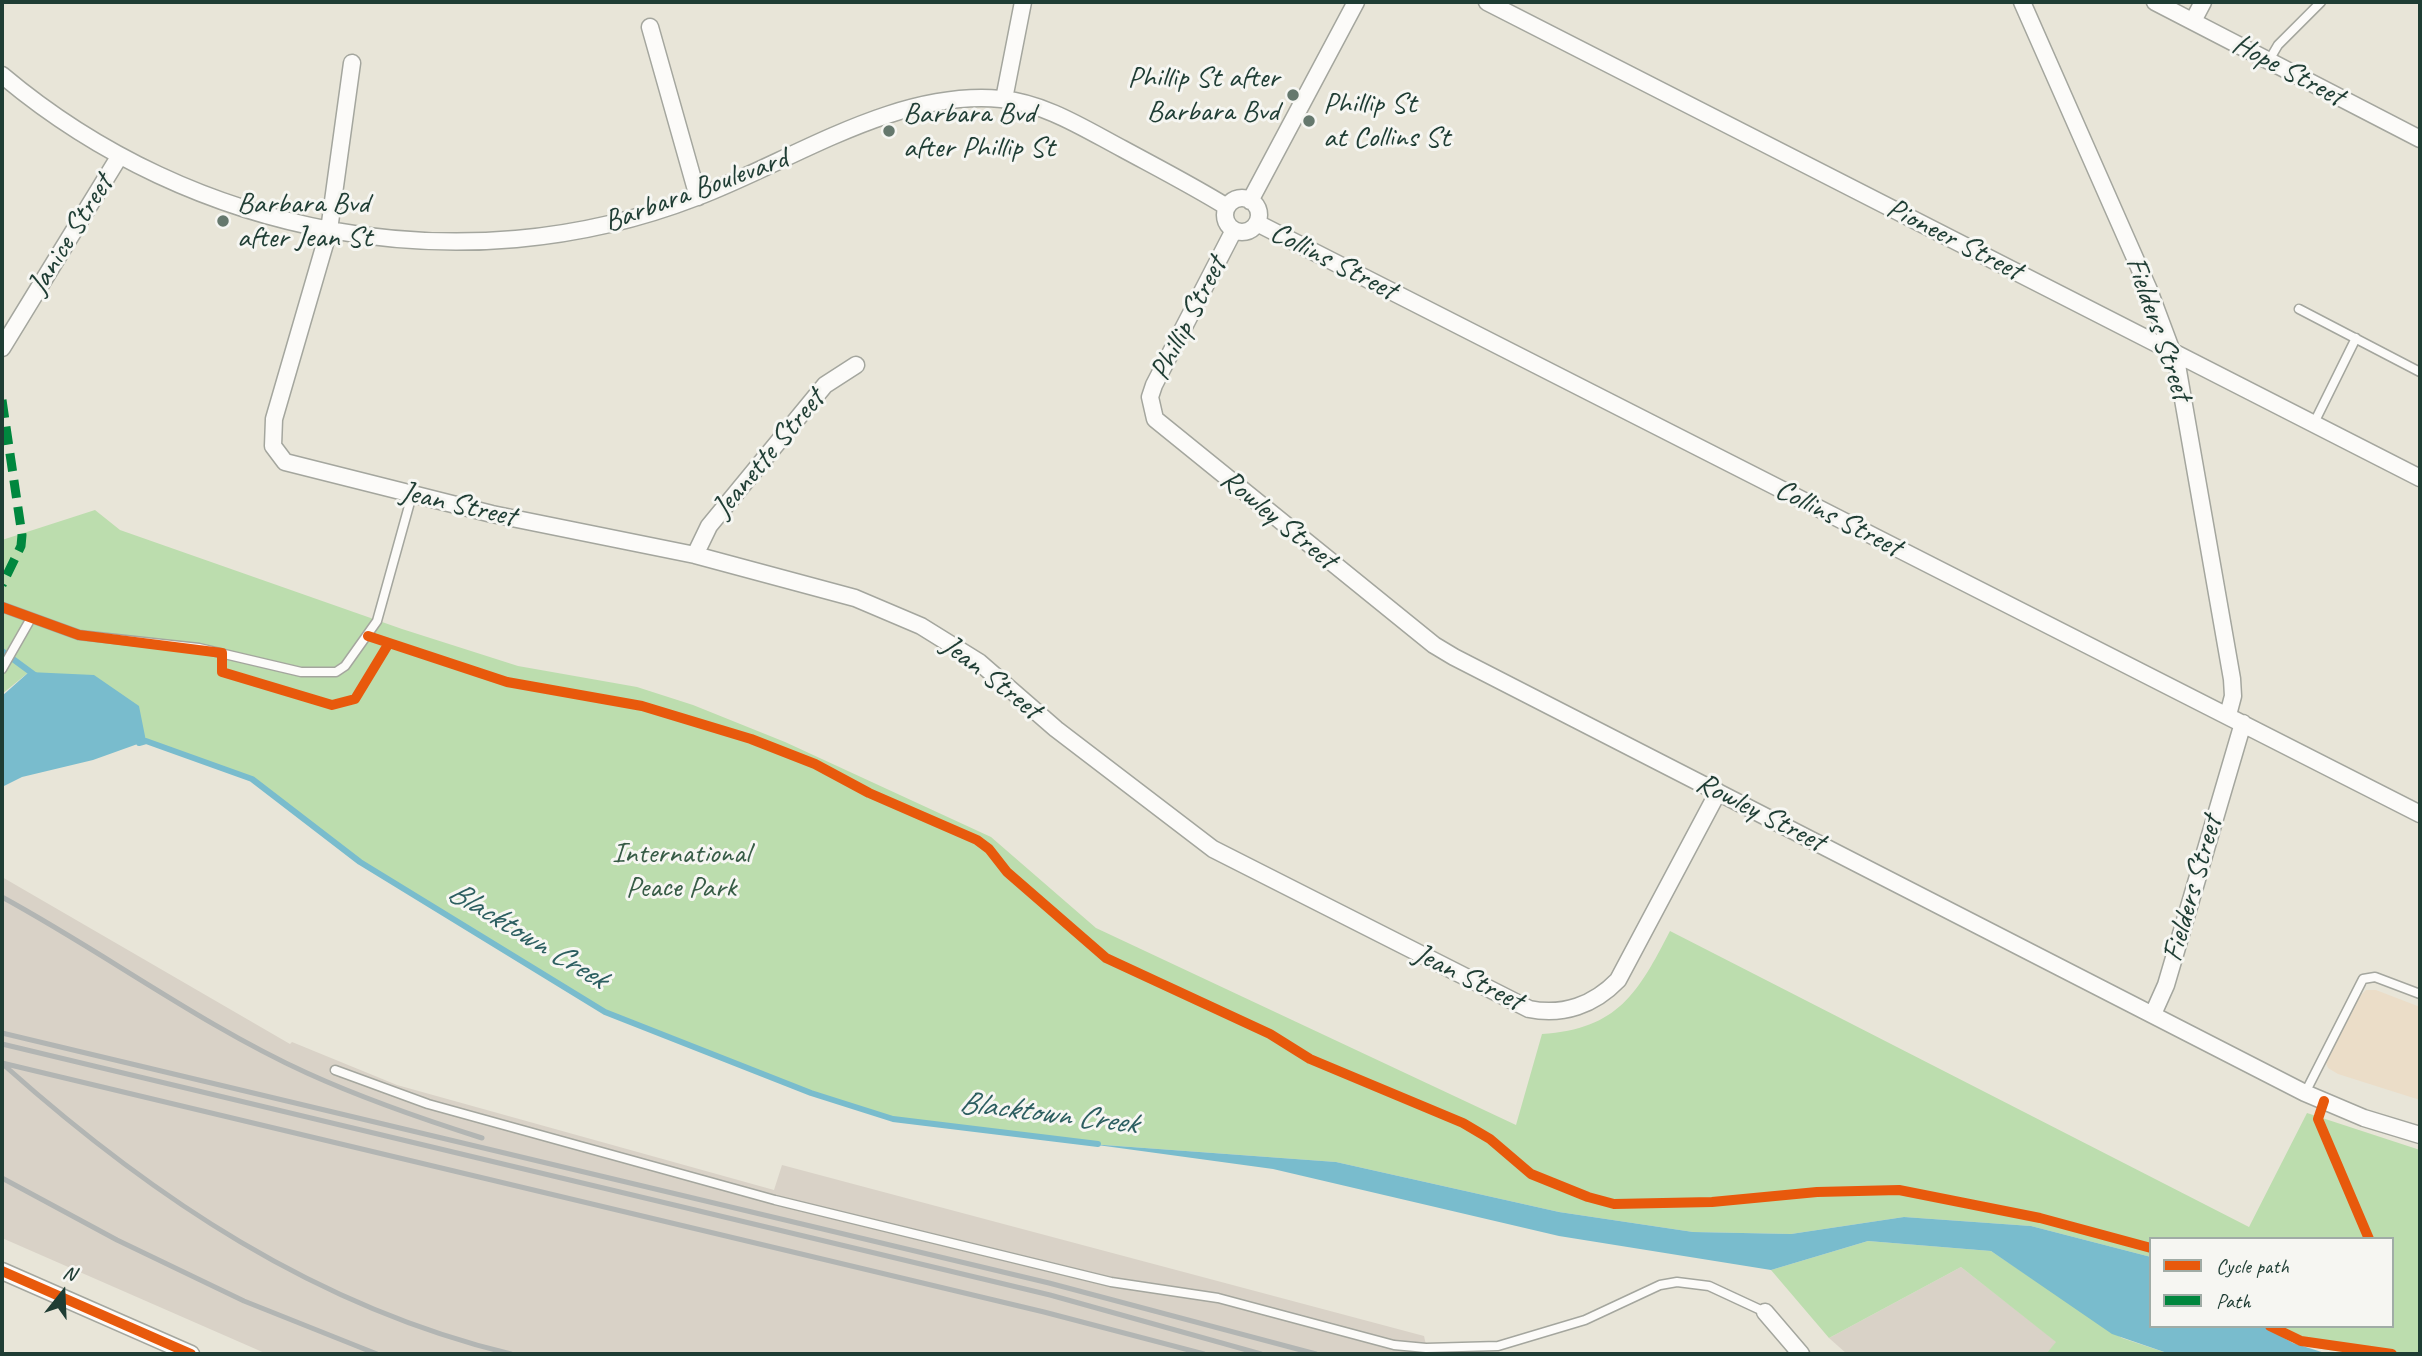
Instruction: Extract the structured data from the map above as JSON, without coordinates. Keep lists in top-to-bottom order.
{
  "streets": {
    "street": [
      "Hope Street",
      "Barbara Boulevard",
      "Janice Street",
      "Pioneer Street",
      "Collins Street",
      "Phillip Street",
      "Fielders Street",
      "Jeanette Street",
      "Jean Street",
      "Rowley Street"
    ]
  },
  "crossings": [
    ["Barbara Boulevard", "Janice Street"],
    ["Barbara Boulevard", "Collins Street"],
    ["Barbara Boulevard", "Phillip Street"],
    ["Barbara Boulevard", "Jean Street"],
    ["Pioneer Street", "Fielders Street"],
    ["Collins Street", "Phillip Street"],
    ["Collins Street", "Fielders Street"],
    ["Phillip Street", "Rowley Street"],
    ["Fielders Street", "Rowley Street"],
    ["Jeanette Street", "Jean Street"],
    ["Jean Street", "Rowley Street"]
  ],
  "water": ["Blacktown Creek"],
  "parks": ["International Peace Park"],
  "places": [
    "Phillip St after Barbara Bvd",
    "Phillip St at Collins St",
    "Barbara Bvd after Phillip St",
    "Barbara Bvd after Jean St"
  ],
  "legend": ["Cycle path", "Path"],
  "north": "top"
}
